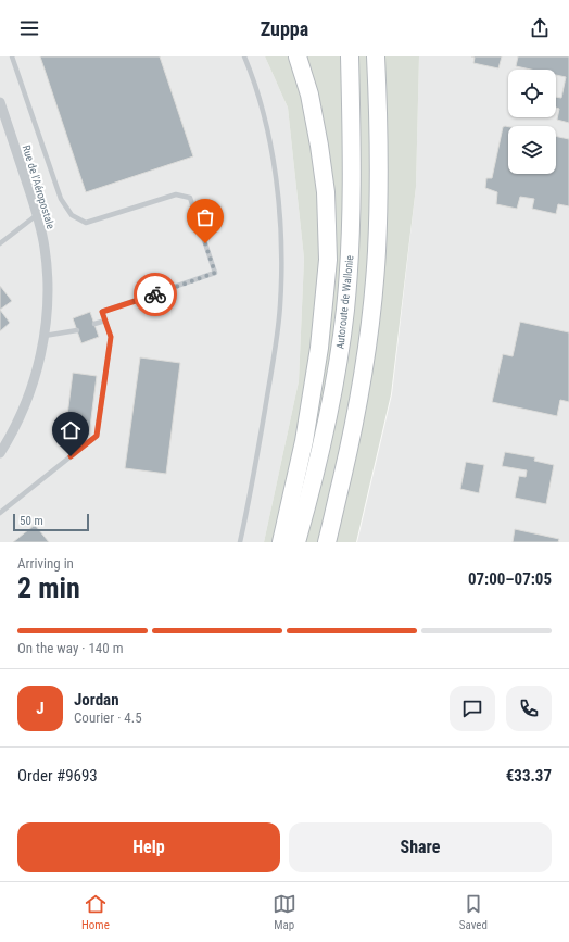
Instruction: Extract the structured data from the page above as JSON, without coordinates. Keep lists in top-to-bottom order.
{
  "streets": {
    "highway": ["Autoroute de Wallonie"],
    "street": ["Rue de l'Aéropostale"]
  },
  "scale_bar": "50 m",
  "page": {
    "header": "Zuppa",
    "scale": "50 m",
    "heading": ["2 min", "Arriving in", "07:00–07:05"],
    "panel": [
      "Jordan",
      "Courier · 4.5",
      "Order #9693",
      "€33.37"
    ],
    "bar": "On the way · 140 m",
    "round": "J",
    "buttons": ["Help", "Share"],
    "tabs": ["Home", "Map", "Saved"]
  }
}
